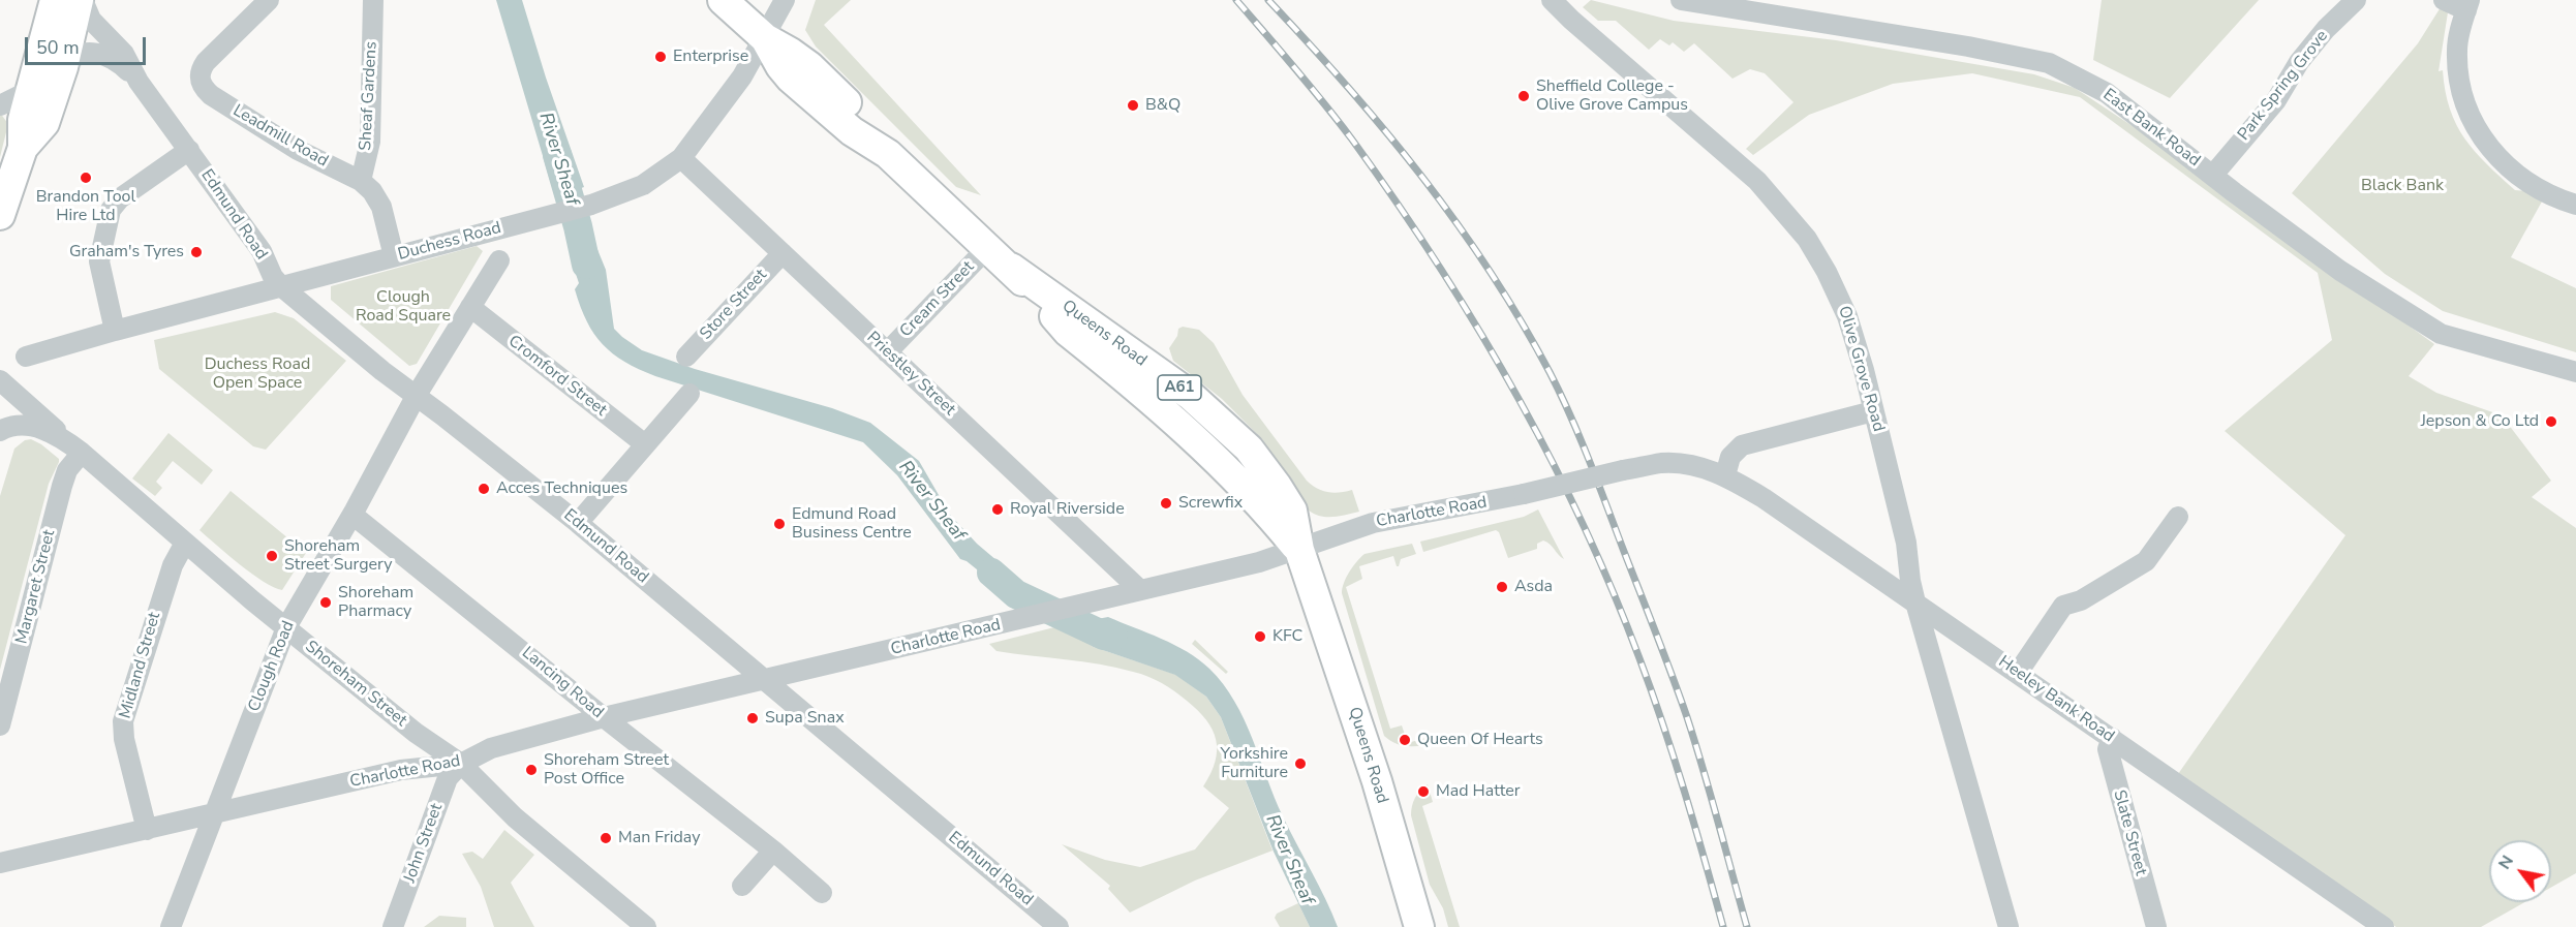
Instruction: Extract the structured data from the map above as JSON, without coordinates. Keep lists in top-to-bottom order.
{
  "streets": {
    "highway": ["Queens Road", "A61"],
    "street": [
      "Park Spring Grove",
      "Sheaf Gardens",
      "East Bank Road",
      "Leadmill Road",
      "Edmund Road",
      "Duchess Road",
      "Cream Street",
      "Store Street",
      "Olive Grove Road",
      "Priestley Street",
      "Cromford Street",
      "Charlotte Road",
      "Margaret Street",
      "Midland Street",
      "Clough Road",
      "Lancing Road",
      "Shoreham Street",
      "Heeley Bank Road",
      "Slate Street",
      "John Street"
    ]
  },
  "crossings": [
    ["Park Spring Grove", "East Bank Road"],
    ["Sheaf Gardens", "Leadmill Road"],
    ["Edmund Road", "Duchess Road"],
    ["Edmund Road", "Charlotte Road"],
    ["Edmund Road", "Clough Road"],
    ["Duchess Road", "Queens Road"],
    ["Duchess Road", "Priestley Street"],
    ["Cream Street", "Queens Road"],
    ["Cream Street", "Priestley Street"],
    ["Store Street", "Priestley Street"],
    ["Queens Road", "Charlotte Road"],
    ["Olive Grove Road", "Heeley Bank Road"],
    ["Priestley Street", "Charlotte Road"],
    ["Cromford Street", "Clough Road"],
    ["Charlotte Road", "Midland Street"],
    ["Charlotte Road", "Clough Road"],
    ["Charlotte Road", "Lancing Road"],
    ["Charlotte Road", "Shoreham Street"],
    ["Charlotte Road", "Heeley Bank Road"],
    ["Charlotte Road", "John Street"],
    ["Margaret Street", "Shoreham Street"],
    ["Midland Street", "Shoreham Street"],
    ["Clough Road", "Lancing Road"],
    ["Clough Road", "Shoreham Street"],
    ["Shoreham Street", "John Street"],
    ["Heeley Bank Road", "Slate Street"]
  ],
  "water": ["River Sheaf"],
  "parks": ["Black Bank", "Clough Road Square", "Duchess Road Open Space"],
  "places": [
    "Enterprise",
    "Sheffield College - Olive Grove Campus",
    "B&Q",
    "Brandon Tool Hire Ltd",
    "Graham's Tyres",
    "Jepson & Co Ltd",
    "Acces Techniques",
    "Screwfix",
    "Royal Riverside",
    "Edmund Road Business Centre",
    "Shoreham Street Surgery",
    "Asda",
    "Shoreham Pharmacy",
    "KFC",
    "Supa Snax",
    "Queen Of Hearts",
    "Yorkshire Furniture",
    "Shoreham Street Post Office",
    "Mad Hatter",
    "Man Friday"
  ],
  "scale_bar": "50 m",
  "north": "top left"
}
